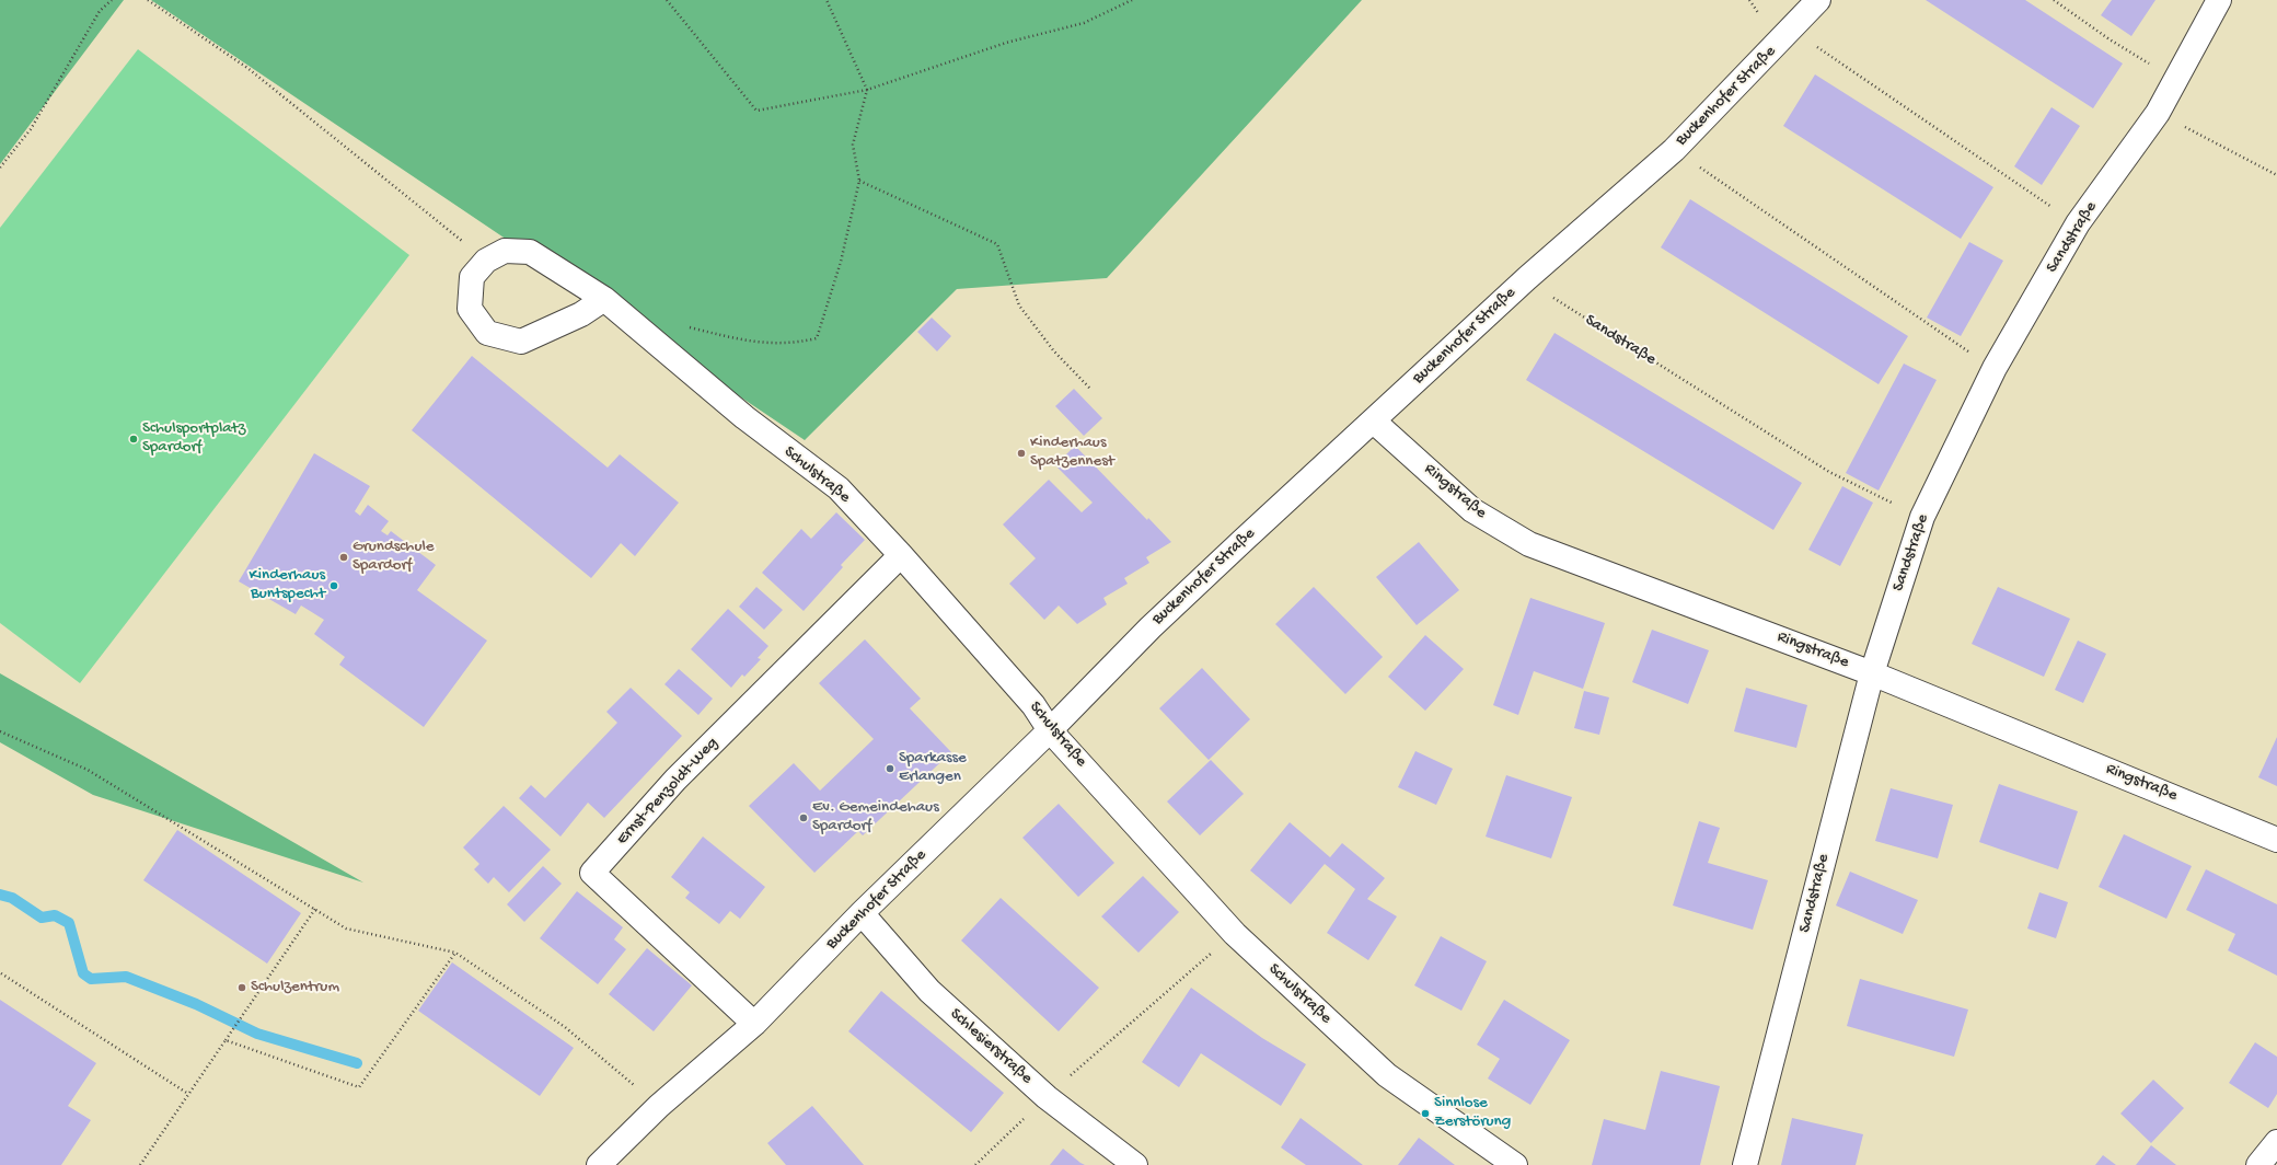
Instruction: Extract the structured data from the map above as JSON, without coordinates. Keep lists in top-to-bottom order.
{
  "streets": {
    "street": [
      "Buckenhofer Straße",
      "Sandstraße",
      "Schulstraße",
      "Ringstraße",
      "Ernst-Penzoldt-Weg",
      "Schlesierstraße"
    ]
  },
  "crossings": [
    ["Buckenhofer Straße", "Schulstraße"],
    ["Buckenhofer Straße", "Ringstraße"],
    ["Buckenhofer Straße", "Ernst-Penzoldt-Weg"],
    ["Buckenhofer Straße", "Schlesierstraße"],
    ["Sandstraße", "Ringstraße"],
    ["Schulstraße", "Ernst-Penzoldt-Weg"]
  ],
  "places": [
    "Schulsportplatz Spardorf",
    "Kinderhaus Spatzennest",
    "Grundschule Spardorf",
    "Kinderhaus Buntspecht",
    "Sparkasse Erlangen",
    "Ev. Gemeindehaus Spardorf",
    "Schulzentrum",
    "Sinnlose Zerstörung"
  ]
}
